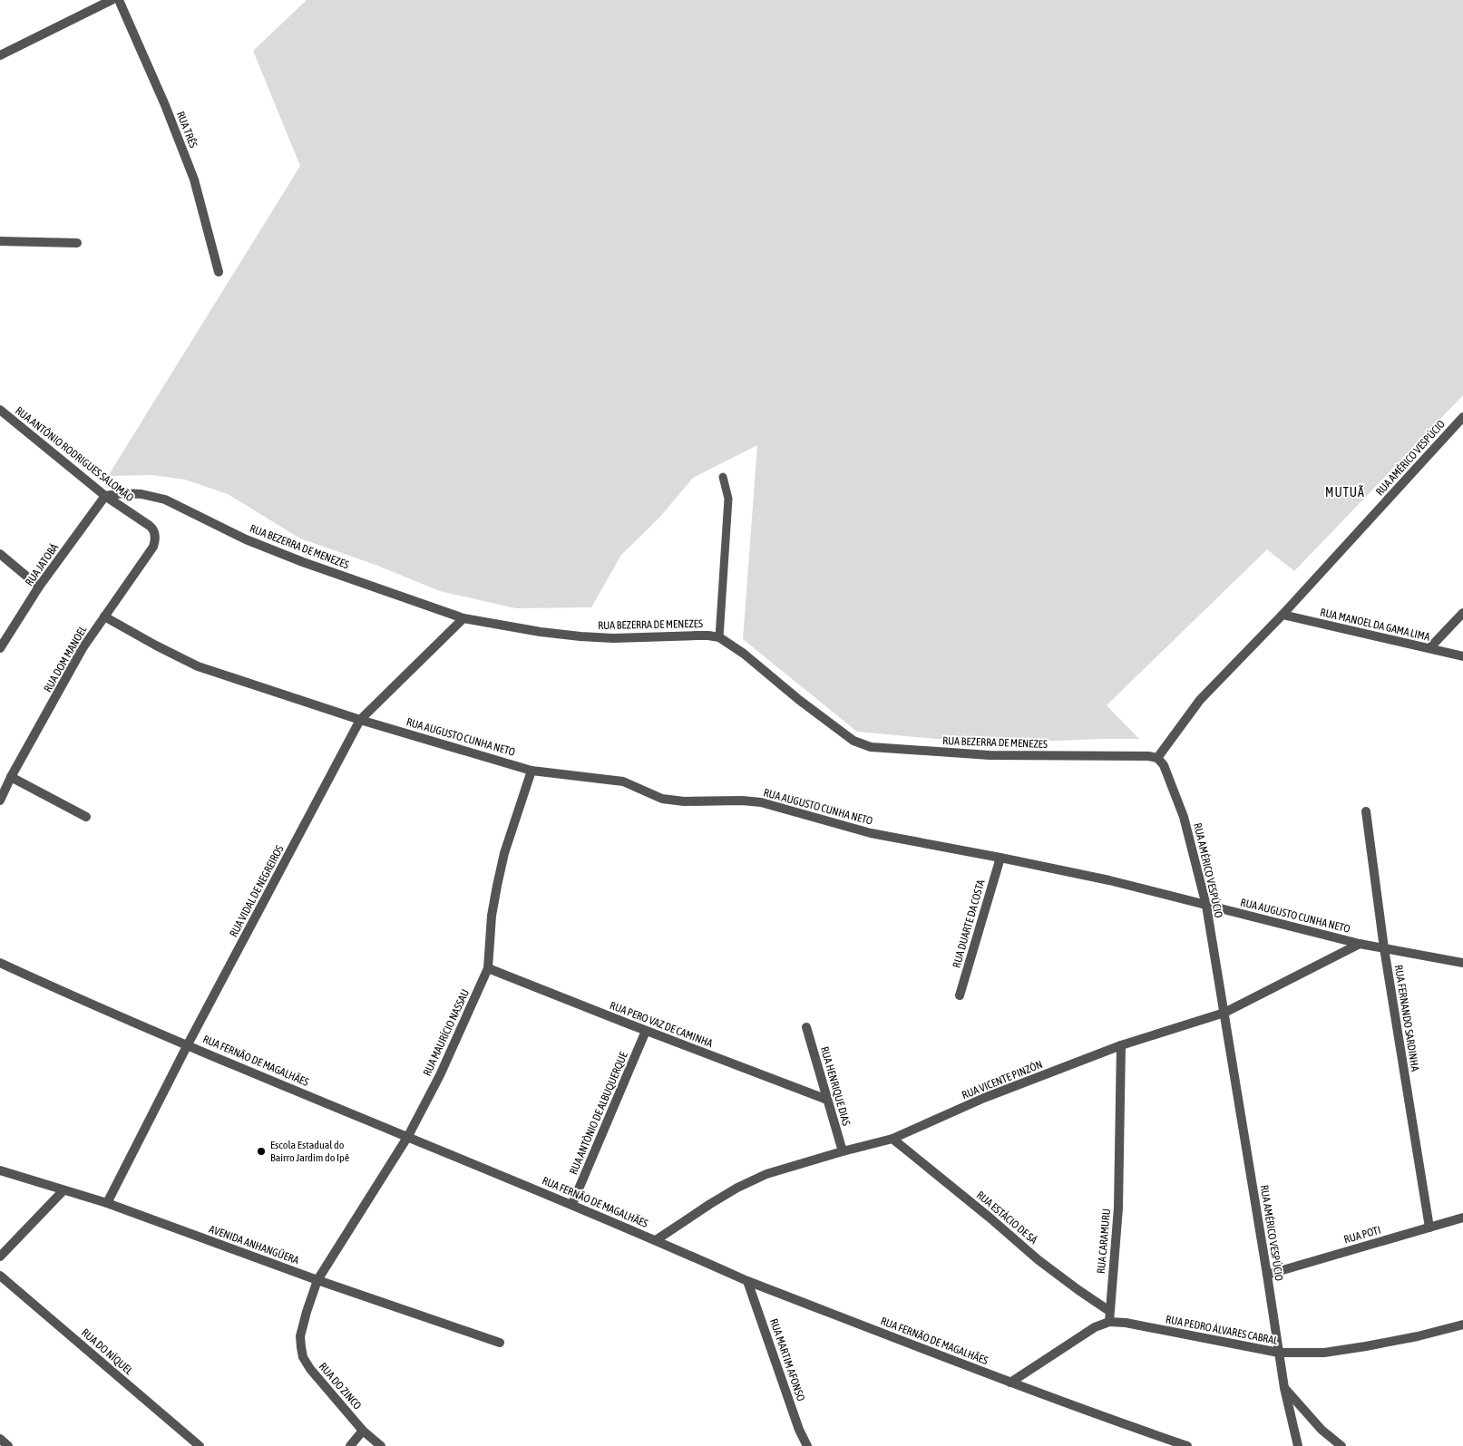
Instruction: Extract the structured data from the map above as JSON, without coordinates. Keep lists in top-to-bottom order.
{
  "streets": {
    "street": [
      "RUA TRÊS",
      "RUA ANTÔNIO RODRIGUES SALOMÃO",
      "RUA AMÉRICO VESPÚCIO",
      "RUA BEZERRA DE MENEZES",
      "RUA JATOBÁ",
      "RUA MANOEL DA GAMA LIMA",
      "RUA DOM MANOEL",
      "RUA AUGUSTO CUNHA NETO",
      "RUA VIDAL DE NEGREIROS",
      "RUA DUARTE DA COSTA",
      "RUA FERNANDO SARDINHA",
      "RUA PERO VAZ DE CAMINHA",
      "RUA MAURÍCIO NASSAU",
      "RUA FERNÃO DE MAGALHÃES",
      "RUA VICENTE PINZÓN",
      "RUA HENRIQUE DIAS",
      "RUA ANTÔNIO DE ALBUQUERQUE",
      "RUA ESTÁCIO DE SÁ",
      "RUA POTI",
      "RUA CARAMURU",
      "AVENIDA ANHANGÜERA",
      "RUA PEDRO ÁLVARES CABRAL",
      "RUA DO NÍQUEL",
      "RUA MARTIM AFONSO",
      "RUA DO ZINCO"
    ]
  },
  "crossings": [
    ["RUA ANTÔNIO RODRIGUES SALOMÃO", "RUA BEZERRA DE MENEZES"],
    ["RUA ANTÔNIO RODRIGUES SALOMÃO", "RUA JATOBÁ"],
    ["RUA ANTÔNIO RODRIGUES SALOMÃO", "RUA DOM MANOEL"],
    ["RUA AMÉRICO VESPÚCIO", "RUA BEZERRA DE MENEZES"],
    ["RUA AMÉRICO VESPÚCIO", "RUA MANOEL DA GAMA LIMA"],
    ["RUA AMÉRICO VESPÚCIO", "RUA AUGUSTO CUNHA NETO"],
    ["RUA AMÉRICO VESPÚCIO", "RUA VICENTE PINZÓN"],
    ["RUA AMÉRICO VESPÚCIO", "RUA POTI"],
    ["RUA AMÉRICO VESPÚCIO", "RUA PEDRO ÁLVARES CABRAL"],
    ["RUA BEZERRA DE MENEZES", "RUA JATOBÁ"],
    ["RUA BEZERRA DE MENEZES", "RUA VIDAL DE NEGREIROS"],
    ["RUA DOM MANOEL", "RUA AUGUSTO CUNHA NETO"],
    ["RUA AUGUSTO CUNHA NETO", "RUA VIDAL DE NEGREIROS"],
    ["RUA AUGUSTO CUNHA NETO", "RUA DUARTE DA COSTA"],
    ["RUA AUGUSTO CUNHA NETO", "RUA FERNANDO SARDINHA"],
    ["RUA AUGUSTO CUNHA NETO", "RUA MAURÍCIO NASSAU"],
    ["RUA AUGUSTO CUNHA NETO", "RUA VICENTE PINZÓN"],
    ["RUA VIDAL DE NEGREIROS", "RUA FERNÃO DE MAGALHÃES"],
    ["RUA VIDAL DE NEGREIROS", "AVENIDA ANHANGÜERA"],
    ["RUA FERNANDO SARDINHA", "RUA POTI"],
    ["RUA PERO VAZ DE CAMINHA", "RUA MAURÍCIO NASSAU"],
    ["RUA PERO VAZ DE CAMINHA", "RUA HENRIQUE DIAS"],
    ["RUA PERO VAZ DE CAMINHA", "RUA ANTÔNIO DE ALBUQUERQUE"],
    ["RUA MAURÍCIO NASSAU", "RUA FERNÃO DE MAGALHÃES"],
    ["RUA MAURÍCIO NASSAU", "AVENIDA ANHANGÜERA"],
    ["RUA MAURÍCIO NASSAU", "RUA DO ZINCO"],
    ["RUA FERNÃO DE MAGALHÃES", "RUA VICENTE PINZÓN"],
    ["RUA FERNÃO DE MAGALHÃES", "RUA ANTÔNIO DE ALBUQUERQUE"],
    ["RUA FERNÃO DE MAGALHÃES", "RUA MARTIM AFONSO"],
    ["RUA VICENTE PINZÓN", "RUA HENRIQUE DIAS"],
    ["RUA VICENTE PINZÓN", "RUA ESTÁCIO DE SÁ"],
    ["RUA VICENTE PINZÓN", "RUA CARAMURU"],
    ["RUA ESTÁCIO DE SÁ", "RUA CARAMURU"],
    ["RUA CARAMURU", "RUA PEDRO ÁLVARES CABRAL"],
    ["AVENIDA ANHANGÜERA", "RUA DO ZINCO"]
  ],
  "districts": ["MUTUÃ"],
  "places": ["Escola Estadual do Bairro Jardim do Ipê"]
}
